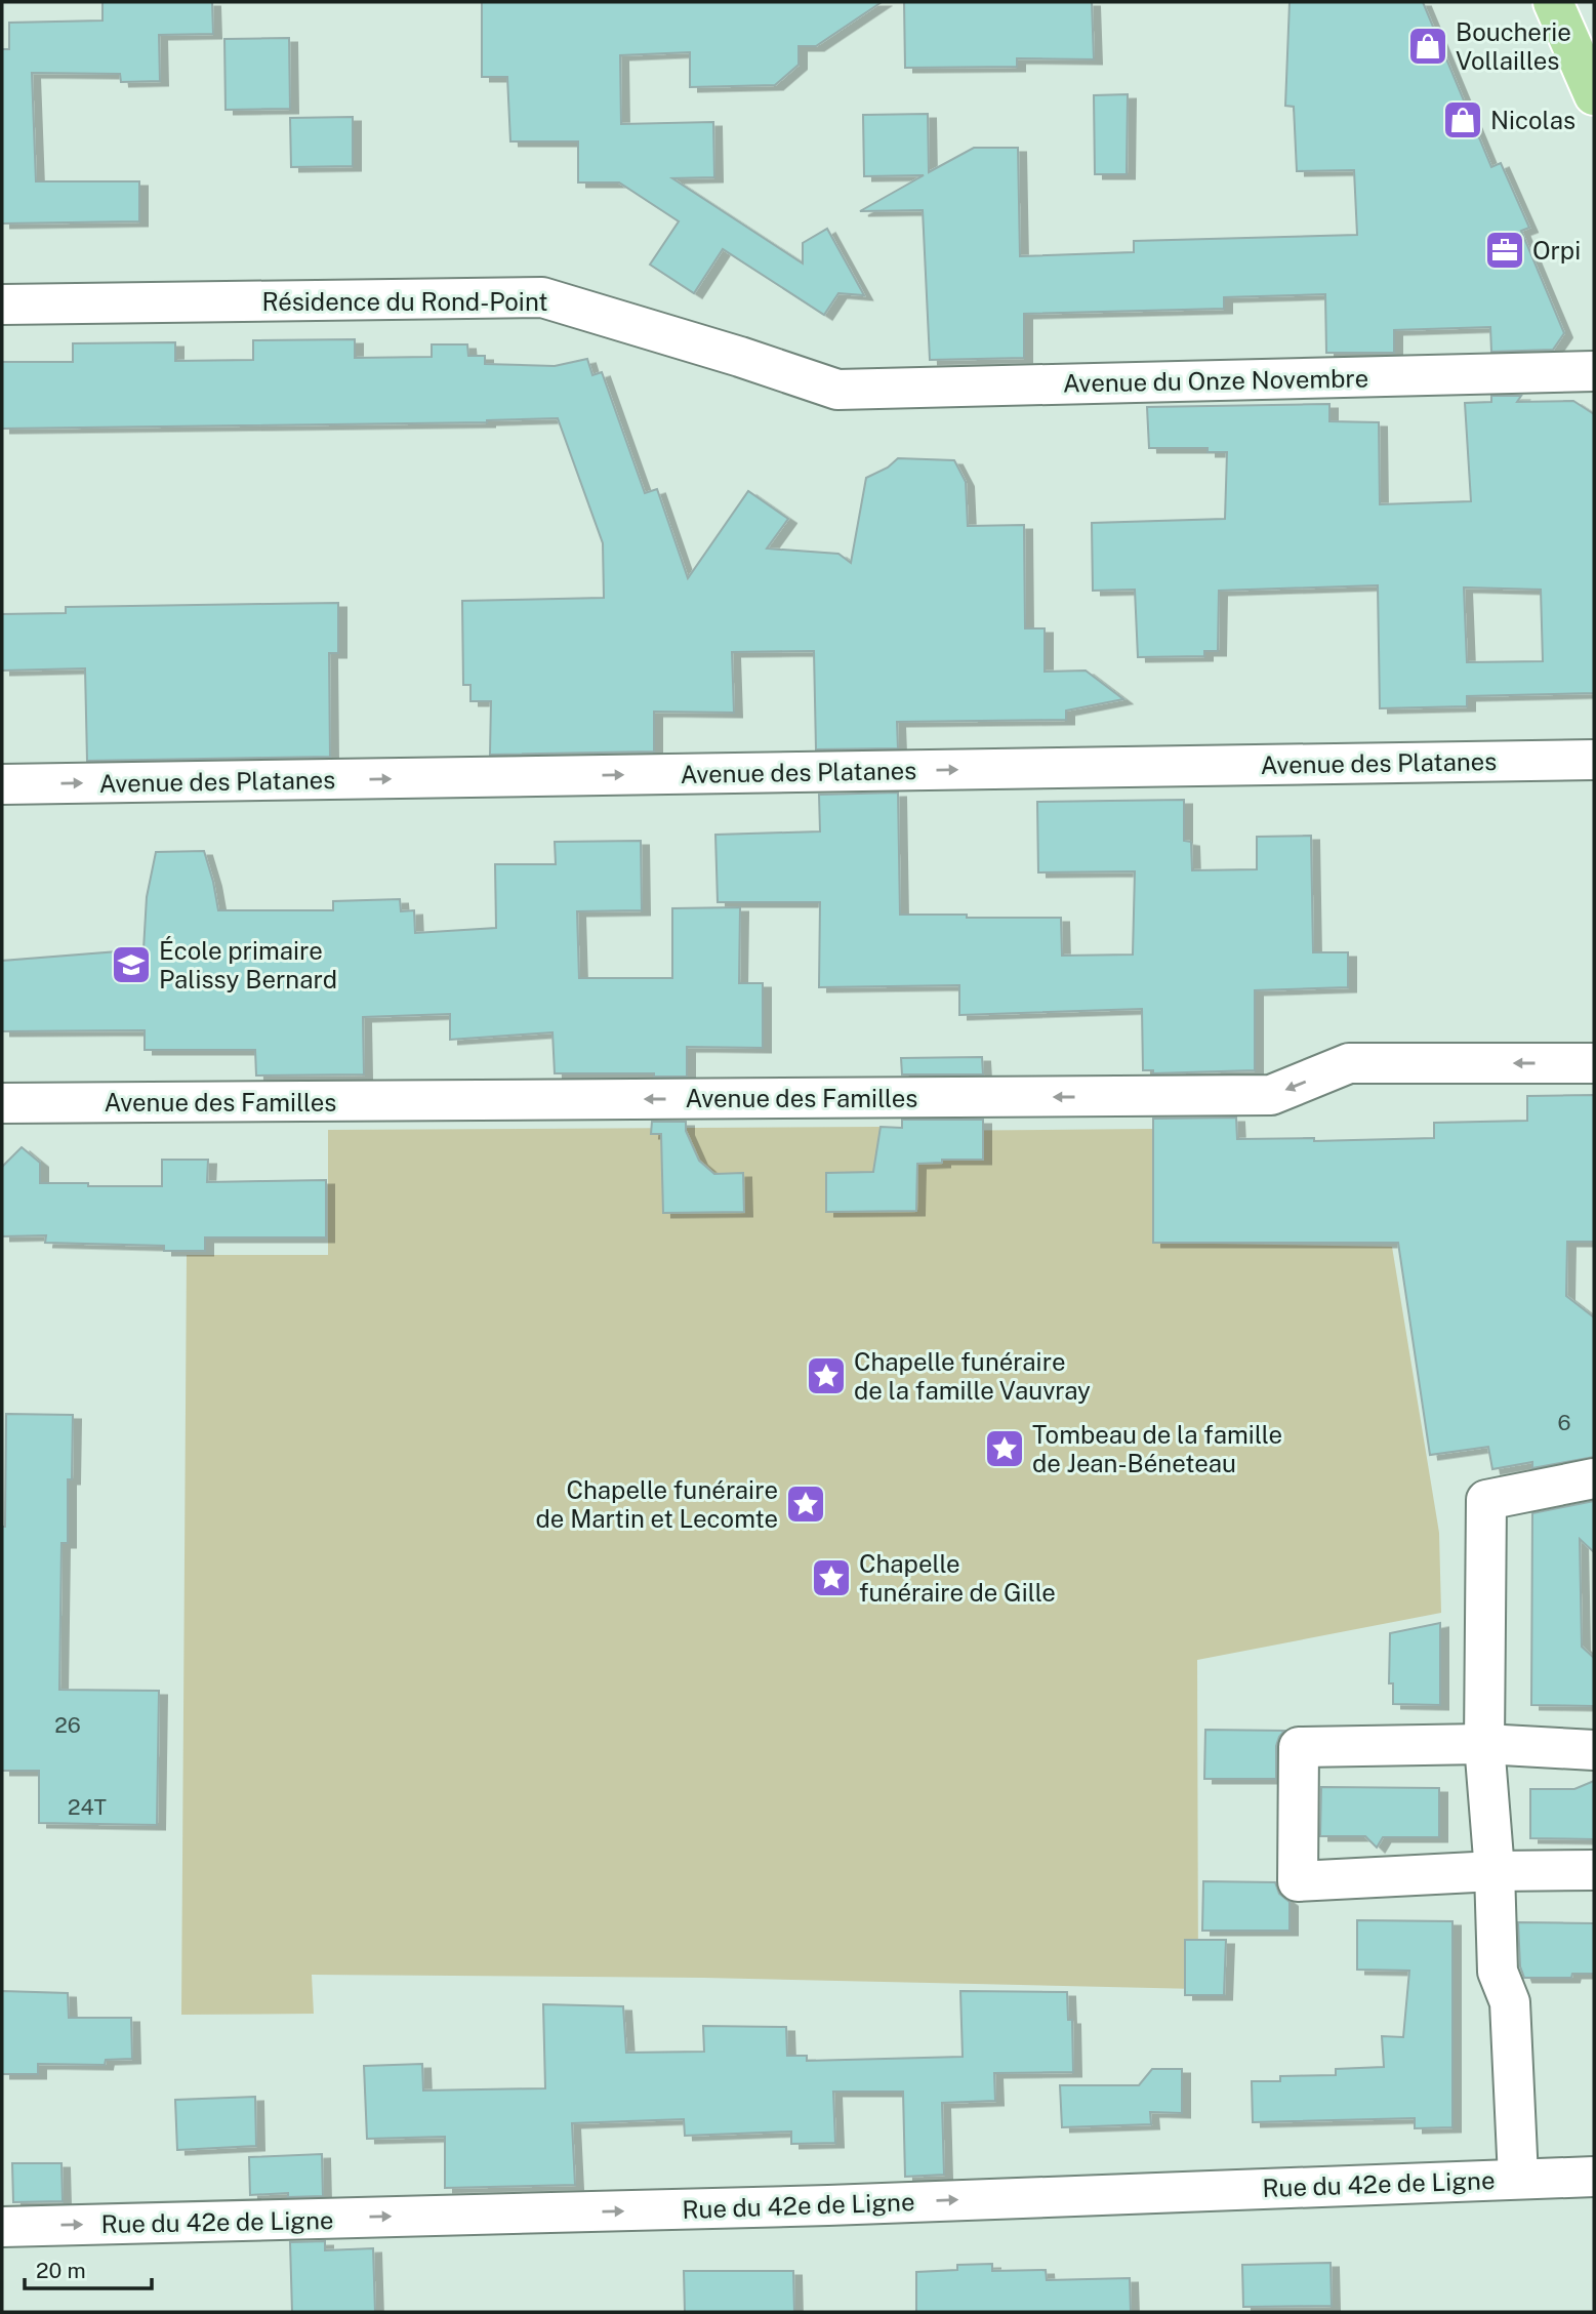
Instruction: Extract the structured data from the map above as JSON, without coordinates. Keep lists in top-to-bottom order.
{
  "streets": {
    "street": [
      "Résidence du Rond-Point",
      "Avenue du Onze Novembre",
      "Avenue des Platanes",
      "Avenue des Familles",
      "Rue du 42e de Ligne"
    ]
  },
  "crossings": [
    ["Résidence du Rond-Point", "Avenue du Onze Novembre"]
  ],
  "one_way": ["Avenue des Platanes", "Avenue des Familles", "Rue du 42e de Ligne"],
  "places": {
    "shop": ["Boucherie Vollailles", "Nicolas"],
    "office": ["Orpi"],
    "school or university": ["École primaire Palissy Bernard"],
    "place": [
      "Chapelle funéraire de la famille Vauvray",
      "Tombeau de la famille de Jean-Béneteau",
      "Chapelle funéraire de Martin et Lecomte",
      "Chapelle funéraire de Gille"
    ]
  },
  "house_numbers": ["6", "26", "24T"],
  "scale_bar": "20 m"
}
